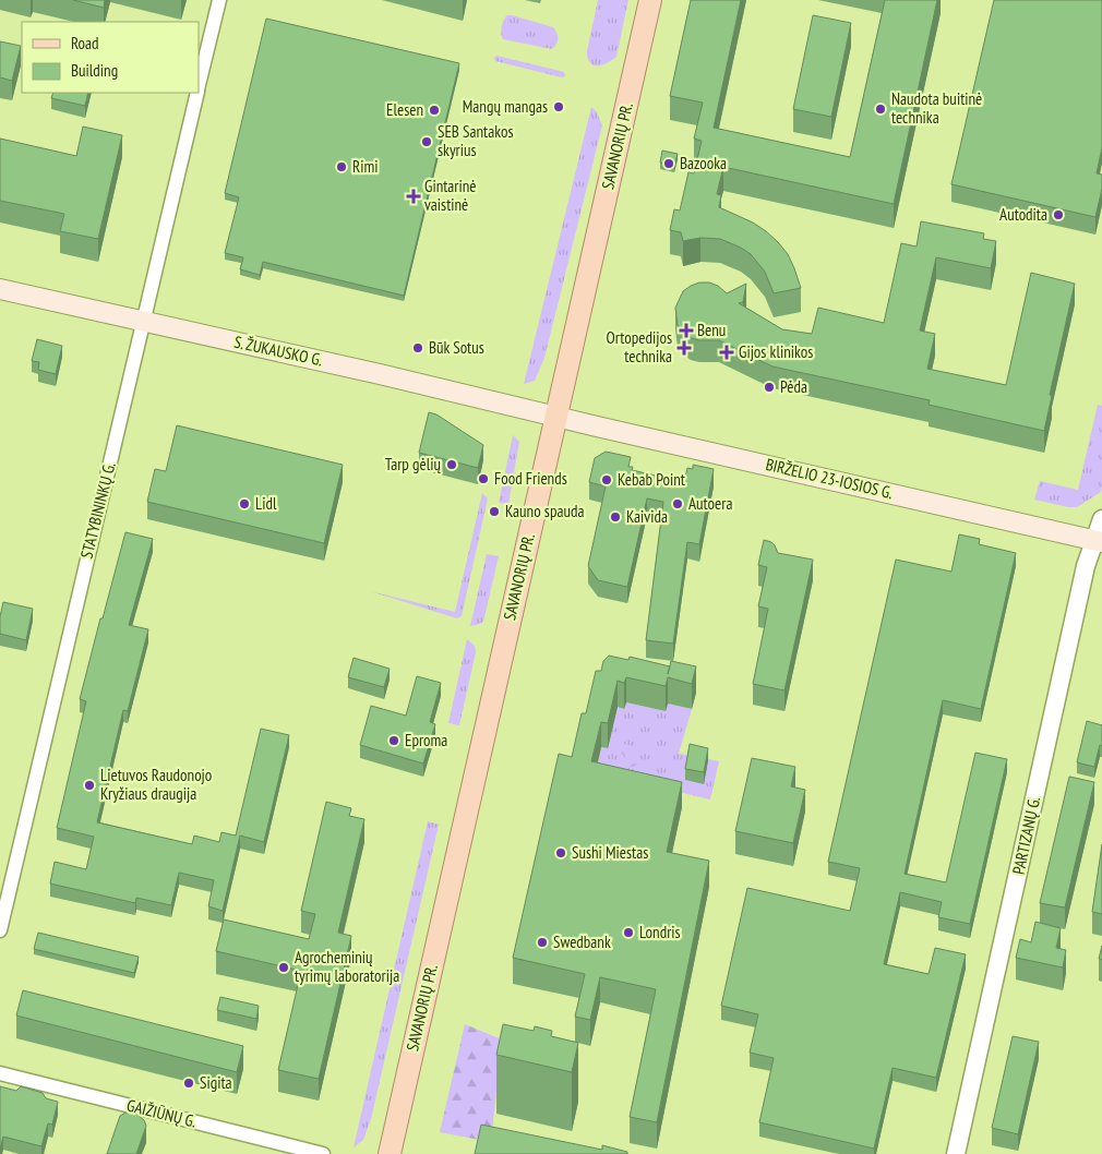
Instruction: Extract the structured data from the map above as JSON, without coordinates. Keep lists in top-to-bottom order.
{
  "streets": {
    "main road": ["SAVANORIŲ PR.", "S. ŽUKAUSKO G.", "BIRŽELIO 23-IOSIOS G."],
    "street": ["STATYBININKŲ G.", "PARTIZANŲ G.", "GAIŽIŪNŲ G."]
  },
  "crossings": [
    ["SAVANORIŲ PR.", "S. ŽUKAUSKO G."],
    ["SAVANORIŲ PR.", "BIRŽELIO 23-IOSIOS G."],
    ["S. ŽUKAUSKO G.", "BIRŽELIO 23-IOSIOS G."],
    ["S. ŽUKAUSKO G.", "STATYBININKŲ G."],
    ["BIRŽELIO 23-IOSIOS G.", "PARTIZANŲ G."]
  ],
  "places": {
    "other": [
      "Mangų mangas",
      "Naudota buitinė technika",
      "Elesen",
      "SEB Santakos skyrius",
      "Bazooka",
      "Rimi",
      "Autodita",
      "Būk Sotus",
      "Pėda",
      "Tarp gėlių",
      "Food Friends",
      "Kebab Point",
      "Lidl",
      "Autoera",
      "Kauno spauda",
      "Kaivida",
      "Eproma",
      "Lietuvos Raudonojo Kryžiaus draugija",
      "Sushi Miestas",
      "Londris",
      "Swedbank",
      "Agrocheminių tyrimų laboratorija",
      "Sigita"
    ],
    "health": [
      "Gintarinė vaistinė",
      "Benu",
      "Ortopedijos technika",
      "Gijos klinikos"
    ]
  },
  "legend": ["Road", "Building"]
}
